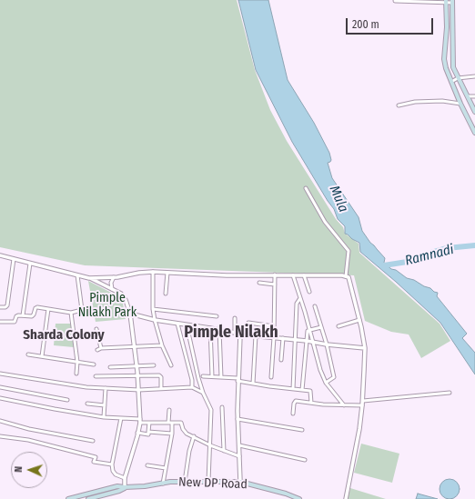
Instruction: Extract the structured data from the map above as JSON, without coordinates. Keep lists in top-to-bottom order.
{
  "streets": {
    "main road": ["New DP Road"]
  },
  "districts": ["Pimple Nilakh", "Sharda Colony"],
  "water": ["Mula", "Ramnadi"],
  "parks": ["Pimple Nilakh Park"],
  "scale_bar": "200 m",
  "north": "left"
}
